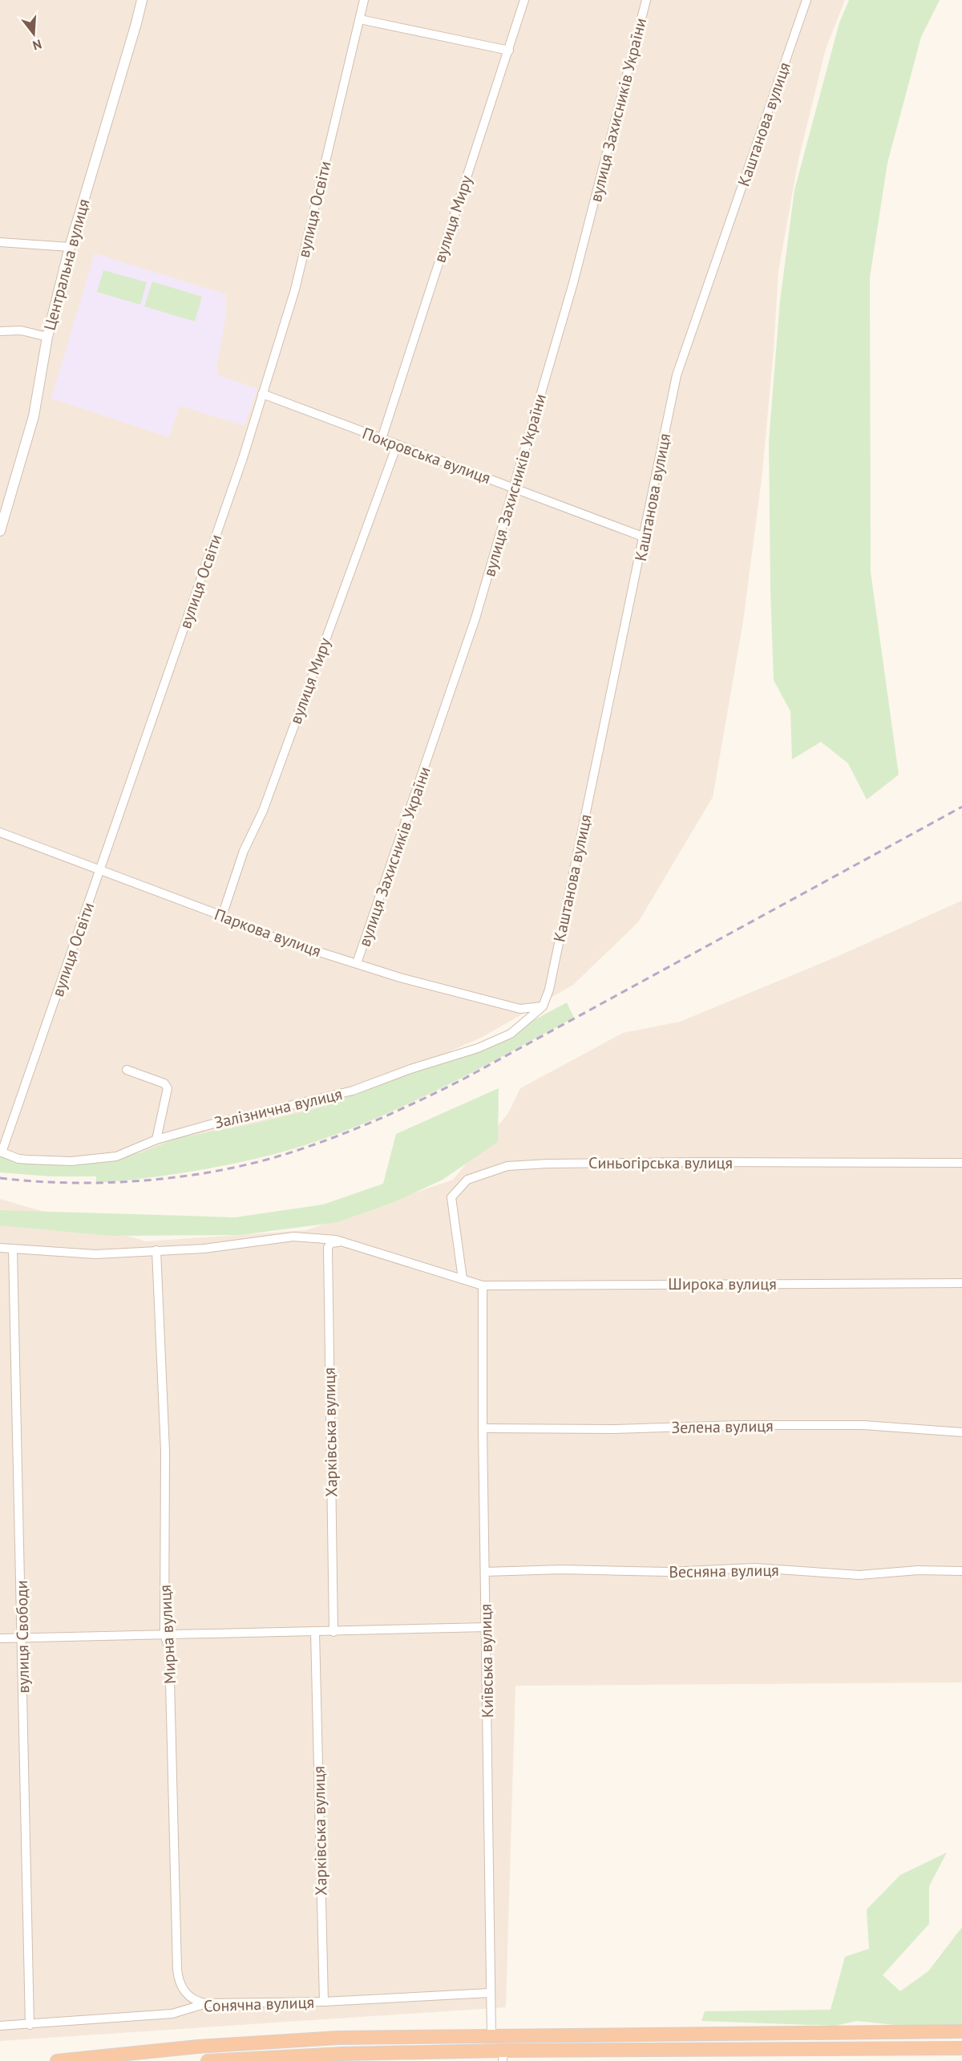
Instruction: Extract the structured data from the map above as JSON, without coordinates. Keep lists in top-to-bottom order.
{
  "streets": {
    "street": [
      "вулиця Захисників України",
      "Каштанова вулиця",
      "вулиця Освіти",
      "вулиця Миру",
      "Центральна вулиця",
      "Покровська вулиця",
      "Паркова вулиця",
      "Залізнична вулиця",
      "Синьогірська вулиця",
      "Широка вулиця",
      "Зелена вулиця",
      "Харківська вулиця",
      "Весняна вулиця",
      "Мирна вулиця",
      "вулиця Свободи",
      "Київська вулиця",
      "Сонячна вулиця"
    ]
  },
  "crossings": [
    ["вулиця Захисників України", "Покровська вулиця"],
    ["вулиця Захисників України", "Паркова вулиця"],
    ["Каштанова вулиця", "Покровська вулиця"],
    ["Каштанова вулиця", "Паркова вулиця"],
    ["Каштанова вулиця", "Залізнична вулиця"],
    ["вулиця Освіти", "Покровська вулиця"],
    ["вулиця Освіти", "Паркова вулиця"],
    ["вулиця Освіти", "Залізнична вулиця"],
    ["вулиця Миру", "Покровська вулиця"],
    ["вулиця Миру", "Паркова вулиця"],
    ["Паркова вулиця", "Залізнична вулиця"],
    ["Синьогірська вулиця", "Широка вулиця"],
    ["Широка вулиця", "Харківська вулиця"],
    ["Широка вулиця", "Мирна вулиця"],
    ["Широка вулиця", "вулиця Свободи"],
    ["Широка вулиця", "Київська вулиця"],
    ["Зелена вулиця", "Київська вулиця"],
    ["Харківська вулиця", "Сонячна вулиця"],
    ["Весняна вулиця", "Київська вулиця"],
    ["Мирна вулиця", "Сонячна вулиця"],
    ["вулиця Свободи", "Сонячна вулиця"],
    ["Київська вулиця", "Сонячна вулиця"]
  ],
  "north": "bottom"
}
